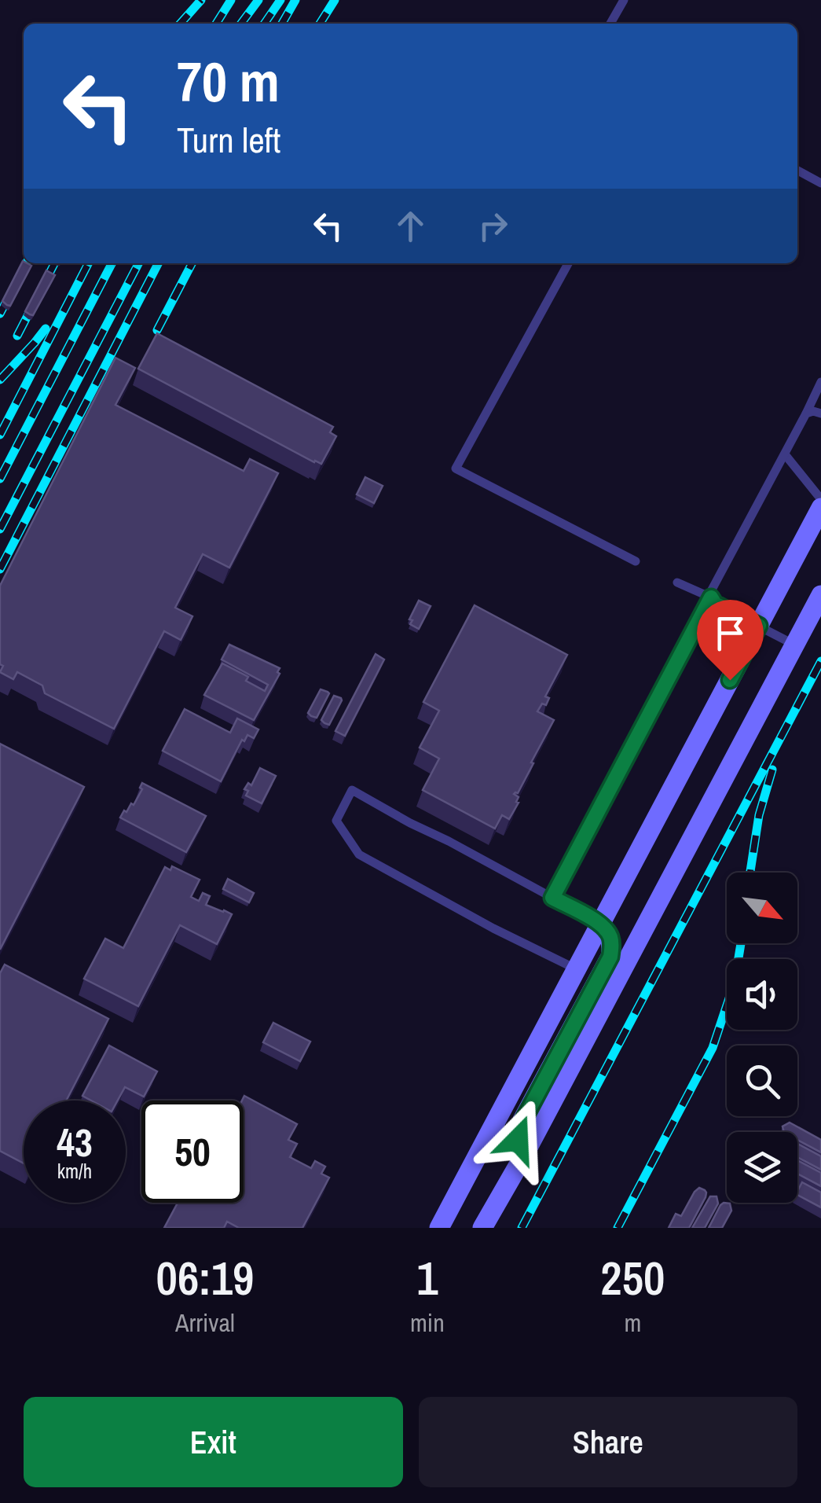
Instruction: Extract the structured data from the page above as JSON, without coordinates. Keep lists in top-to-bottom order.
{
  "north": "bottom right",
  "page": {
    "turn": ["70 m", "Turn left"],
    "speed": "43 km/h",
    "limit": "50",
    "eta": [
      "06:19",
      "Arrival",
      "1",
      "min",
      "250",
      "m"
    ],
    "buttons": ["Exit", "Share"]
  }
}
